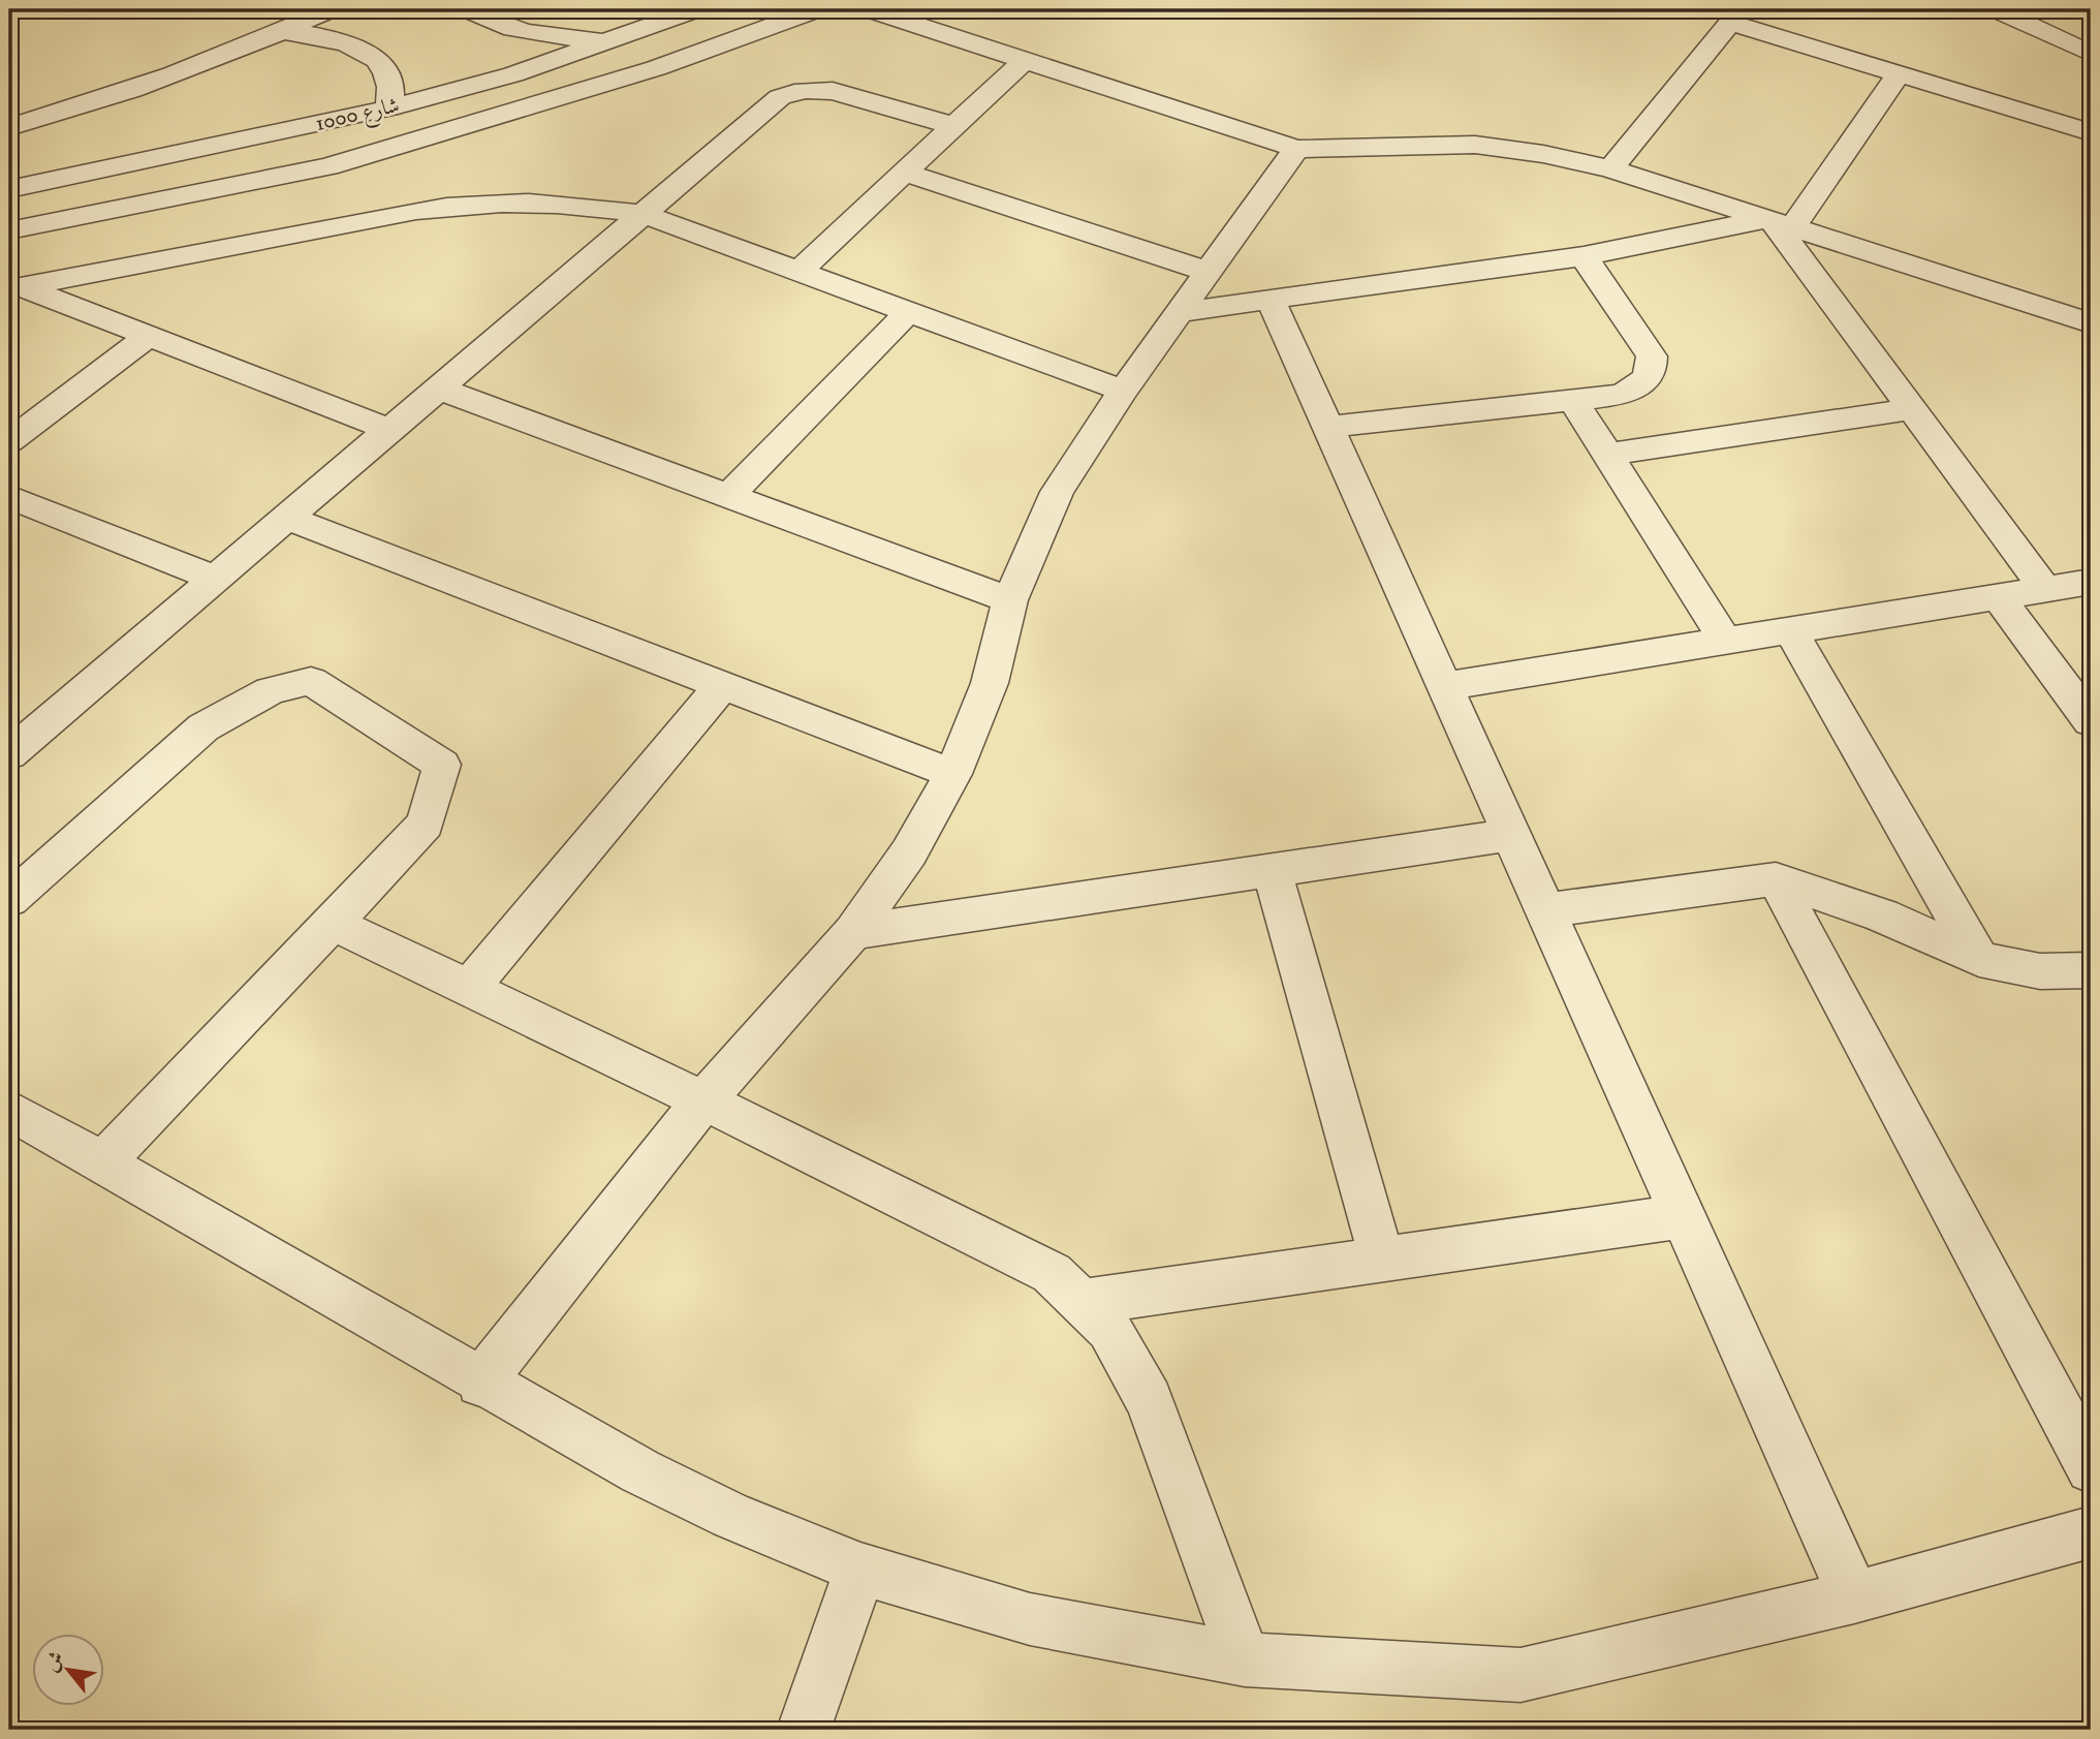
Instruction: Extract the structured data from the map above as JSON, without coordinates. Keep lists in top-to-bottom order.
{
  "streets": {
    "street": ["شارع 1000"]
  },
  "north": "top left"
}
